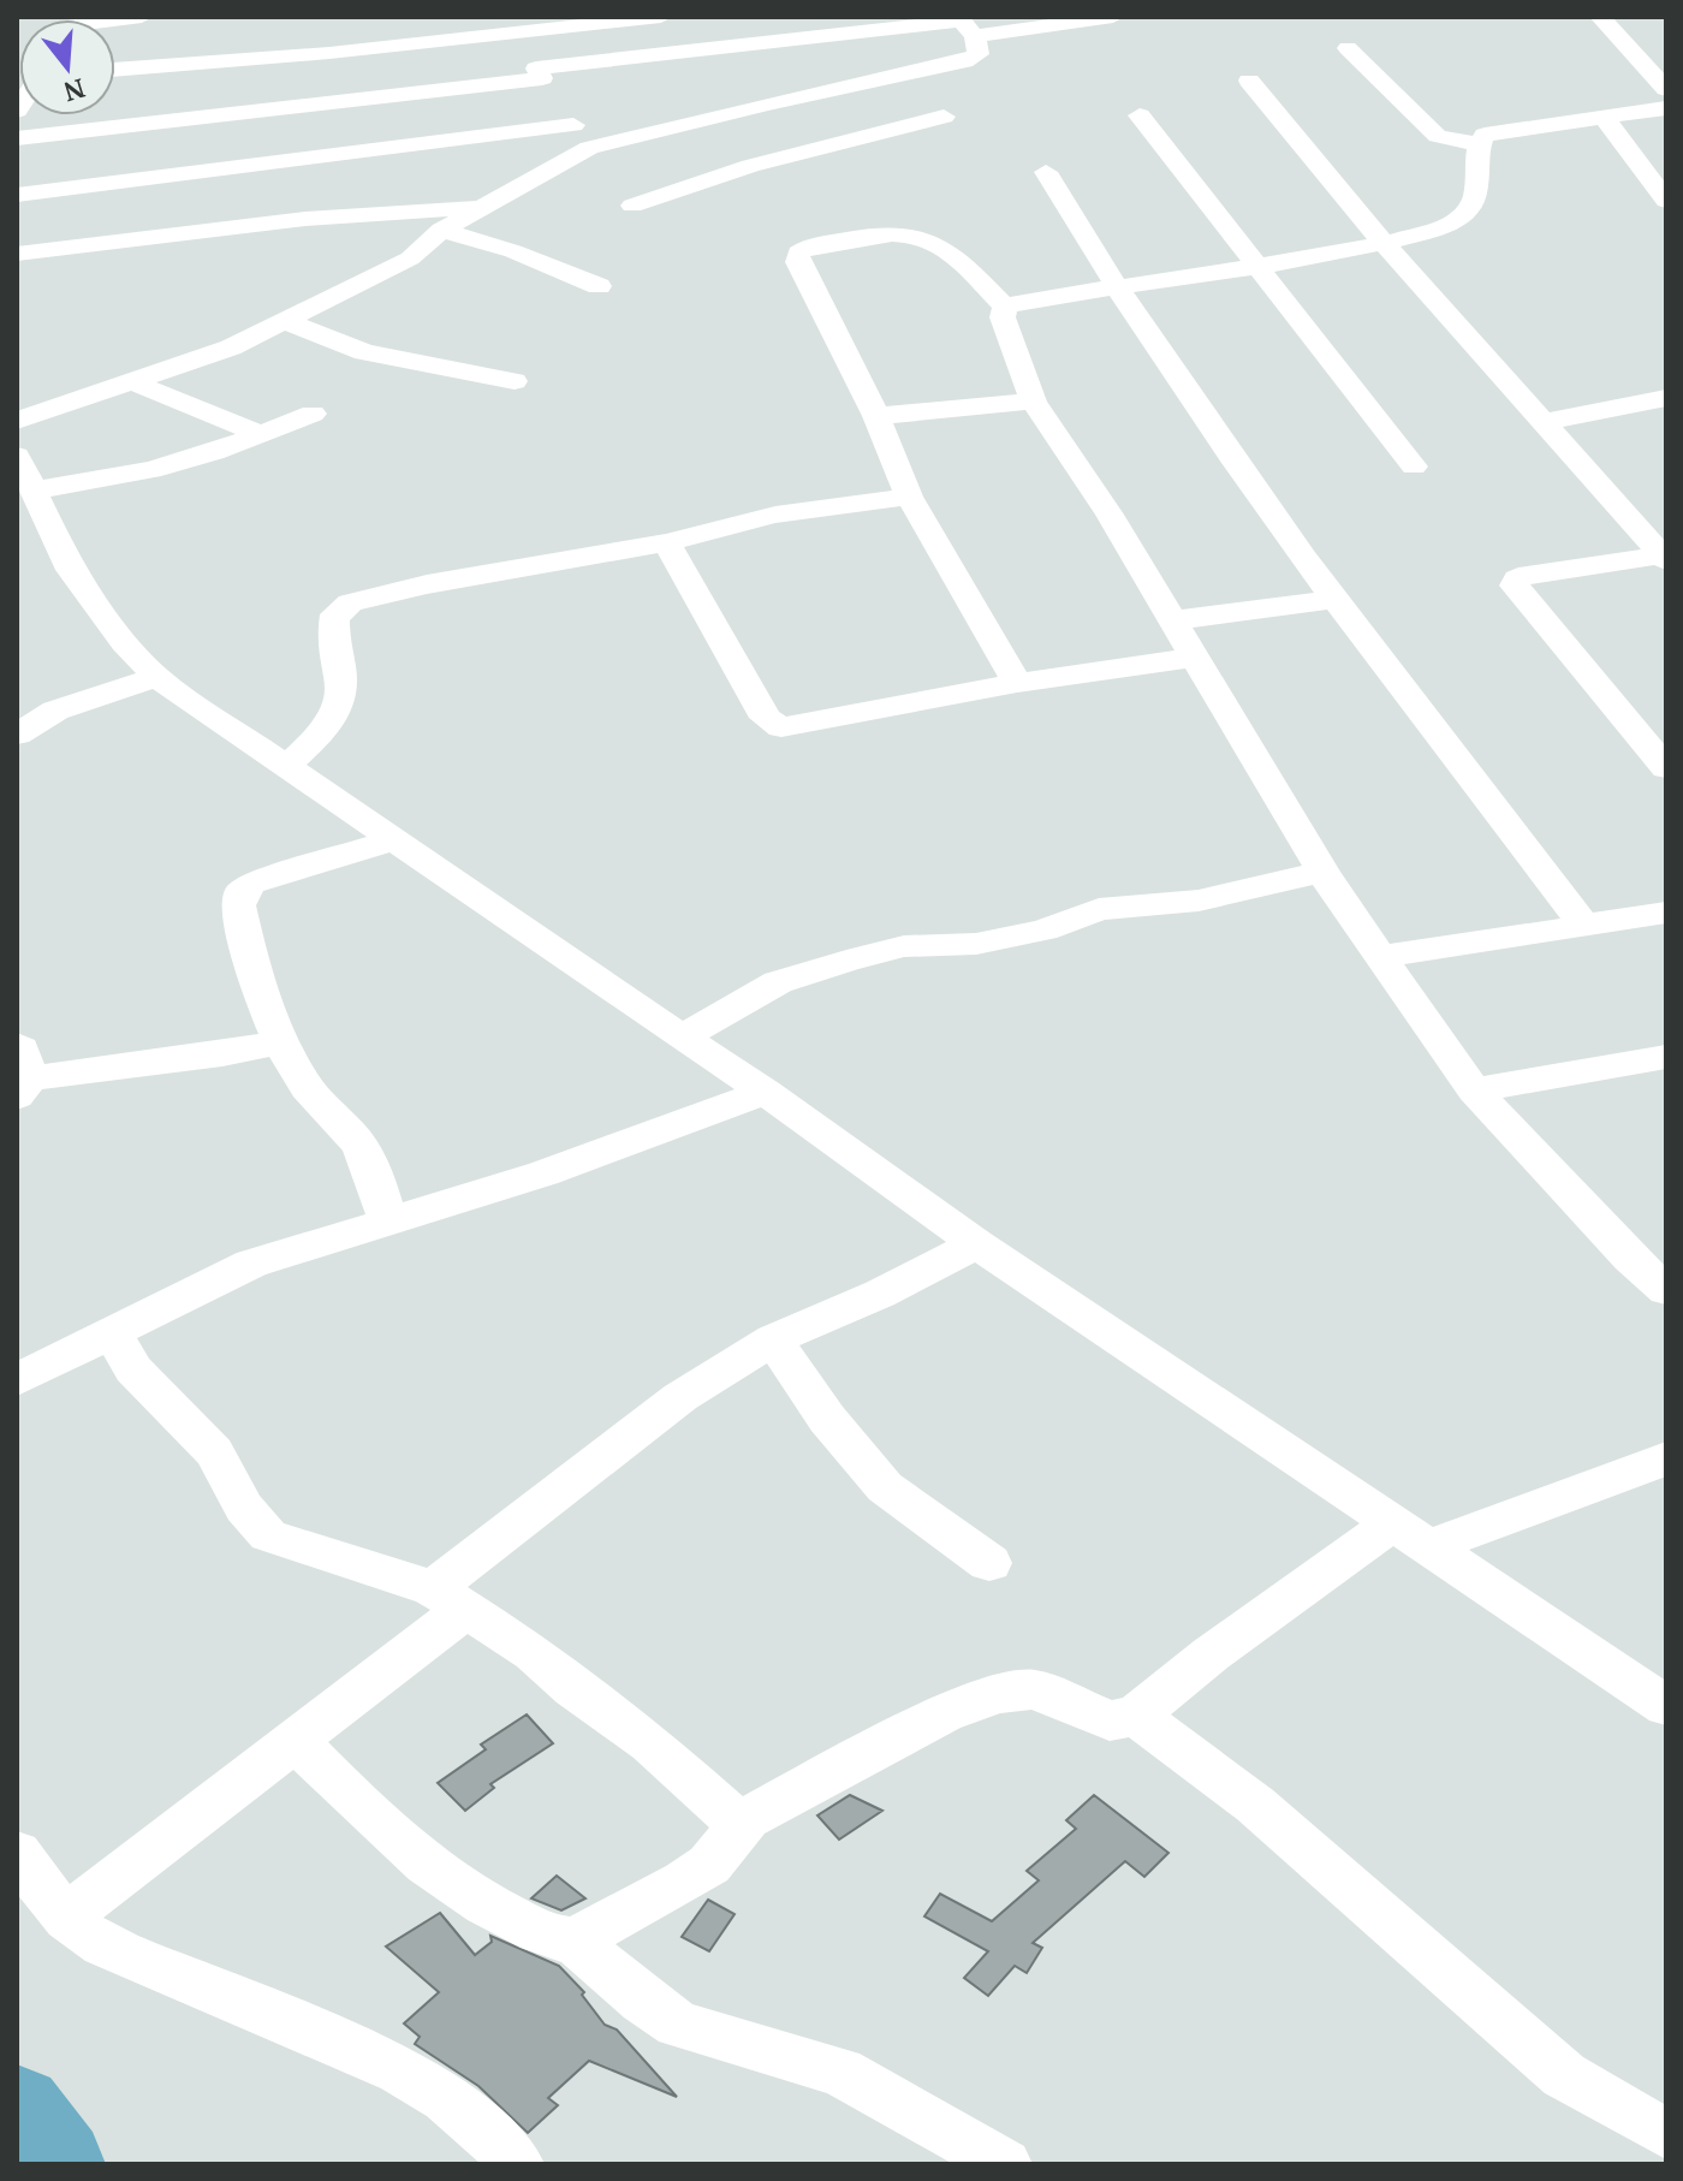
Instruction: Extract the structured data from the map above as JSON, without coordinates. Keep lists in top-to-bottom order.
{
  "north": "bottom"
}
